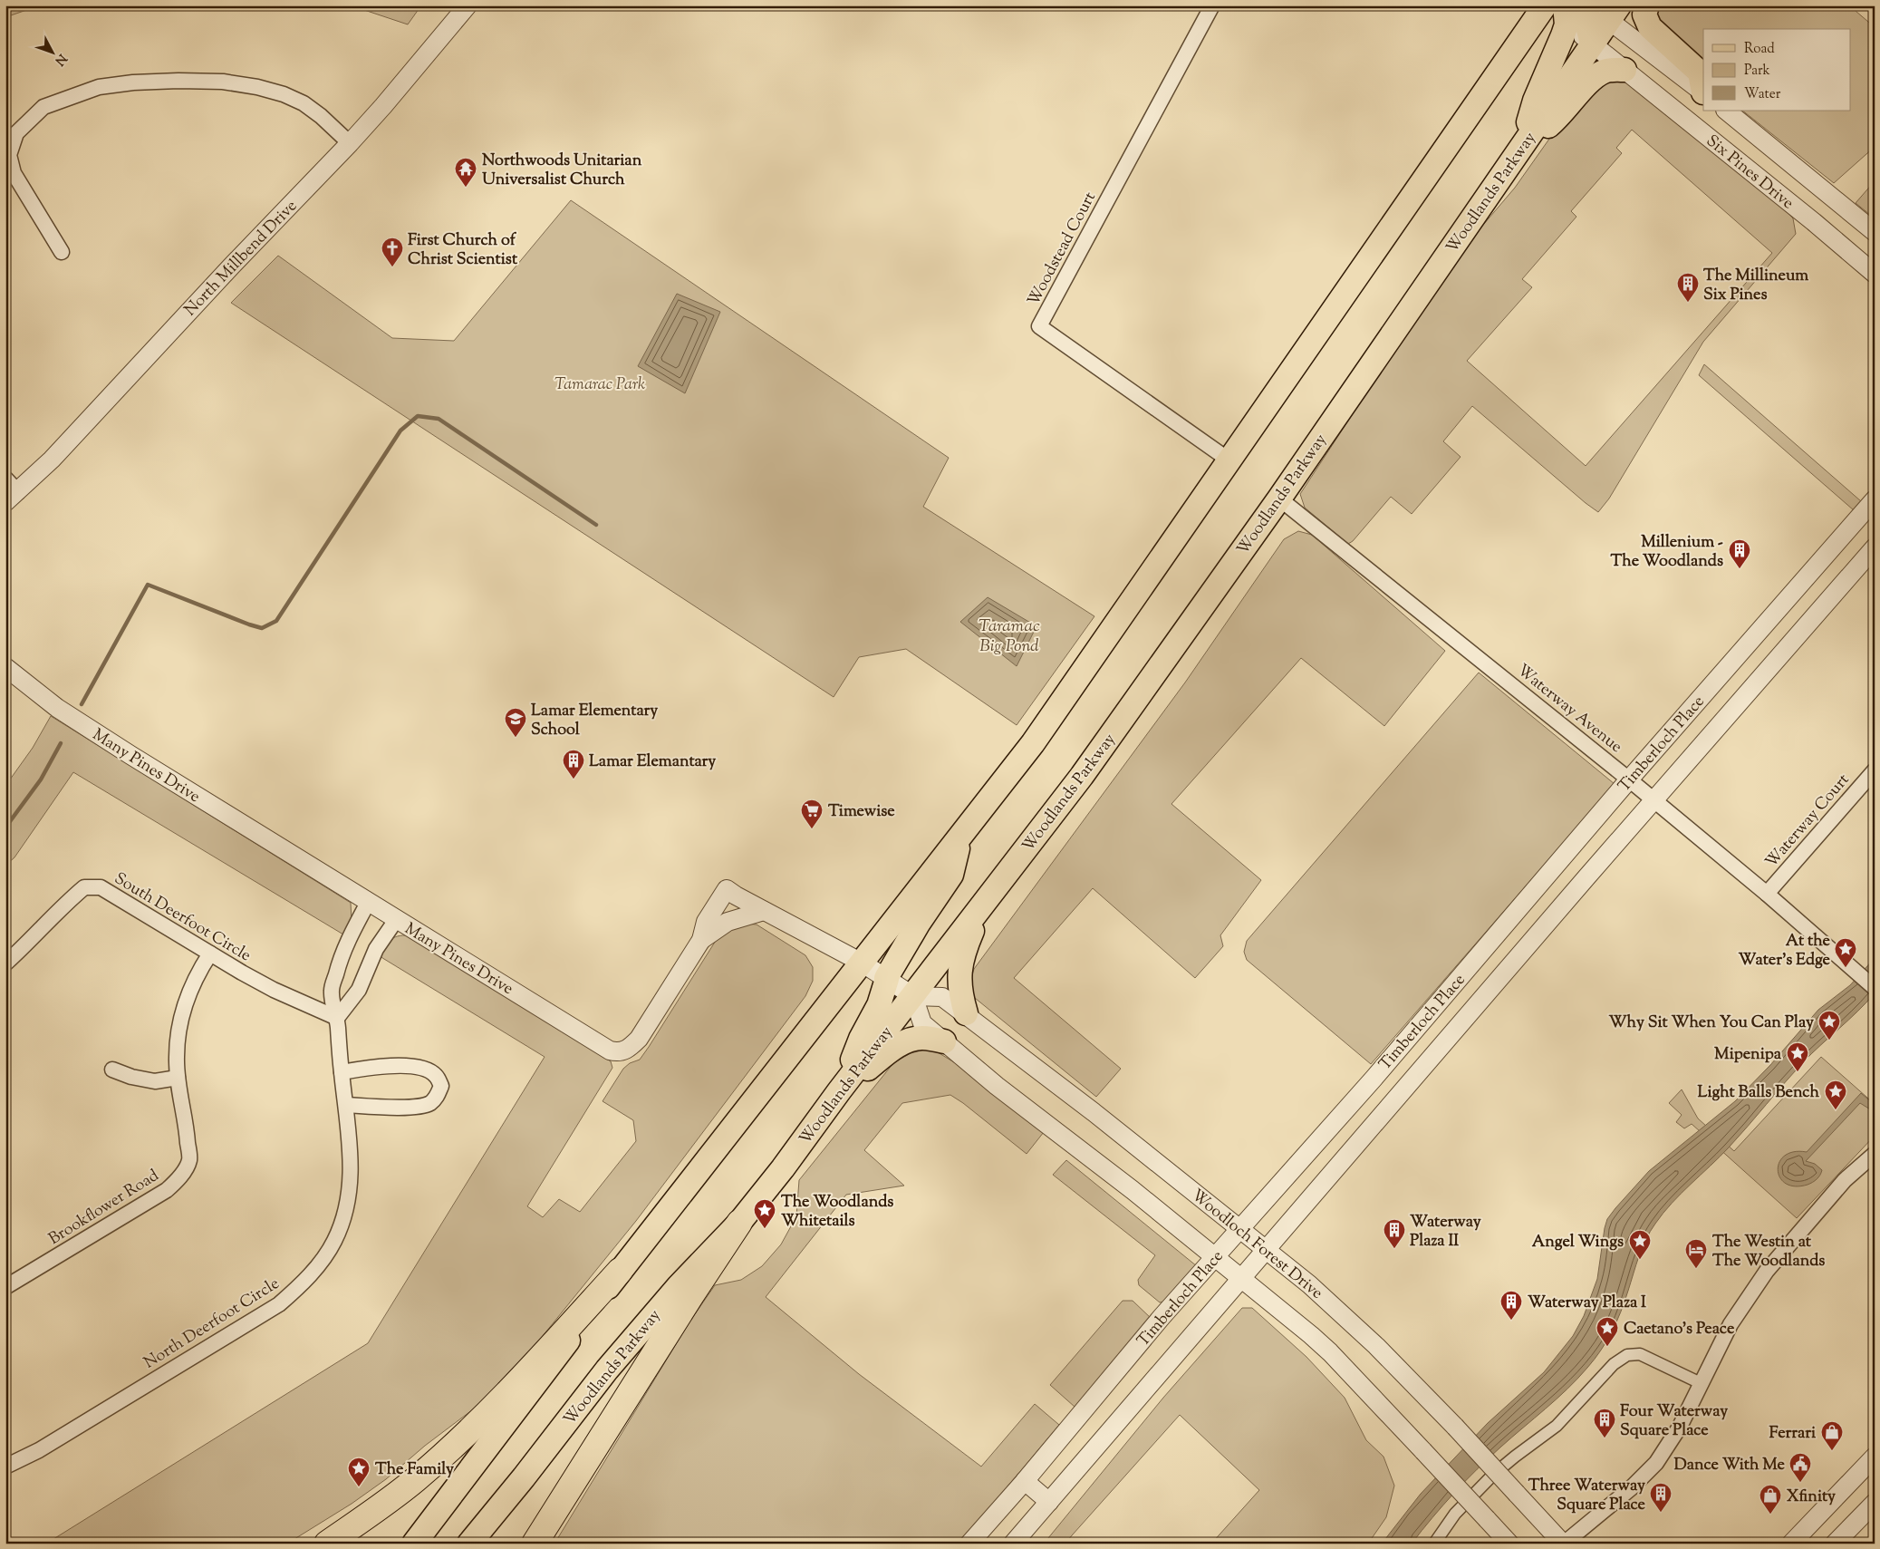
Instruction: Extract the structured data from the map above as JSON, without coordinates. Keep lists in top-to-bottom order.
{
  "streets": {
    "main road": ["Woodlands Parkway"],
    "street": [
      "Six Pines Drive",
      "Woodstead Court",
      "North Millbend Drive",
      "Waterway Avenue",
      "Timberloch Place",
      "Many Pines Drive",
      "Waterway Court",
      "South Deerfoot Circle",
      "Brookflower Road",
      "Woodloch Forest Drive",
      "North Deerfoot Circle"
    ]
  },
  "crossings": [
    ["Six Pines Drive", "Woodlands Parkway"],
    ["Woodlands Parkway", "Waterway Avenue"],
    ["Woodlands Parkway", "Woodloch Forest Drive"],
    ["Waterway Avenue", "Timberloch Place"],
    ["Waterway Avenue", "Waterway Court"],
    ["Timberloch Place", "Woodloch Forest Drive"],
    ["Many Pines Drive", "North Deerfoot Circle"],
    ["South Deerfoot Circle", "Brookflower Road"],
    ["South Deerfoot Circle", "North Deerfoot Circle"]
  ],
  "water": ["Taramac Big Pond"],
  "parks": ["Tamarac Park"],
  "places": {
    "temple": ["Northwoods Unitarian Universalist Church"],
    "church": ["First Church of Christ Scientist"],
    "building": [
      "The Millineum Six Pines",
      "Millenium - The Woodlands",
      "Lamar Elemantary",
      "Waterway Plaza II",
      "Waterway Plaza I",
      "Four Waterway Square Place",
      "Three Waterway Square Place"
    ],
    "school or university": ["Lamar Elementary School"],
    "supermarket": ["Timewise"],
    "place": [
      "At the Water's Edge",
      "Why Sit When You Can Play",
      "Mipenipa",
      "Light Balls Bench",
      "The Woodlands Whitetails",
      "Angel Wings",
      "Caetano's Peace",
      "The Family"
    ],
    "hotel": ["The Westin at The Woodlands"],
    "shop": ["Ferrari", "Xfinity"],
    "public building": ["Dance With Me"]
  },
  "legend": ["Road", "Park", "Water"],
  "north": "bottom right"
}
